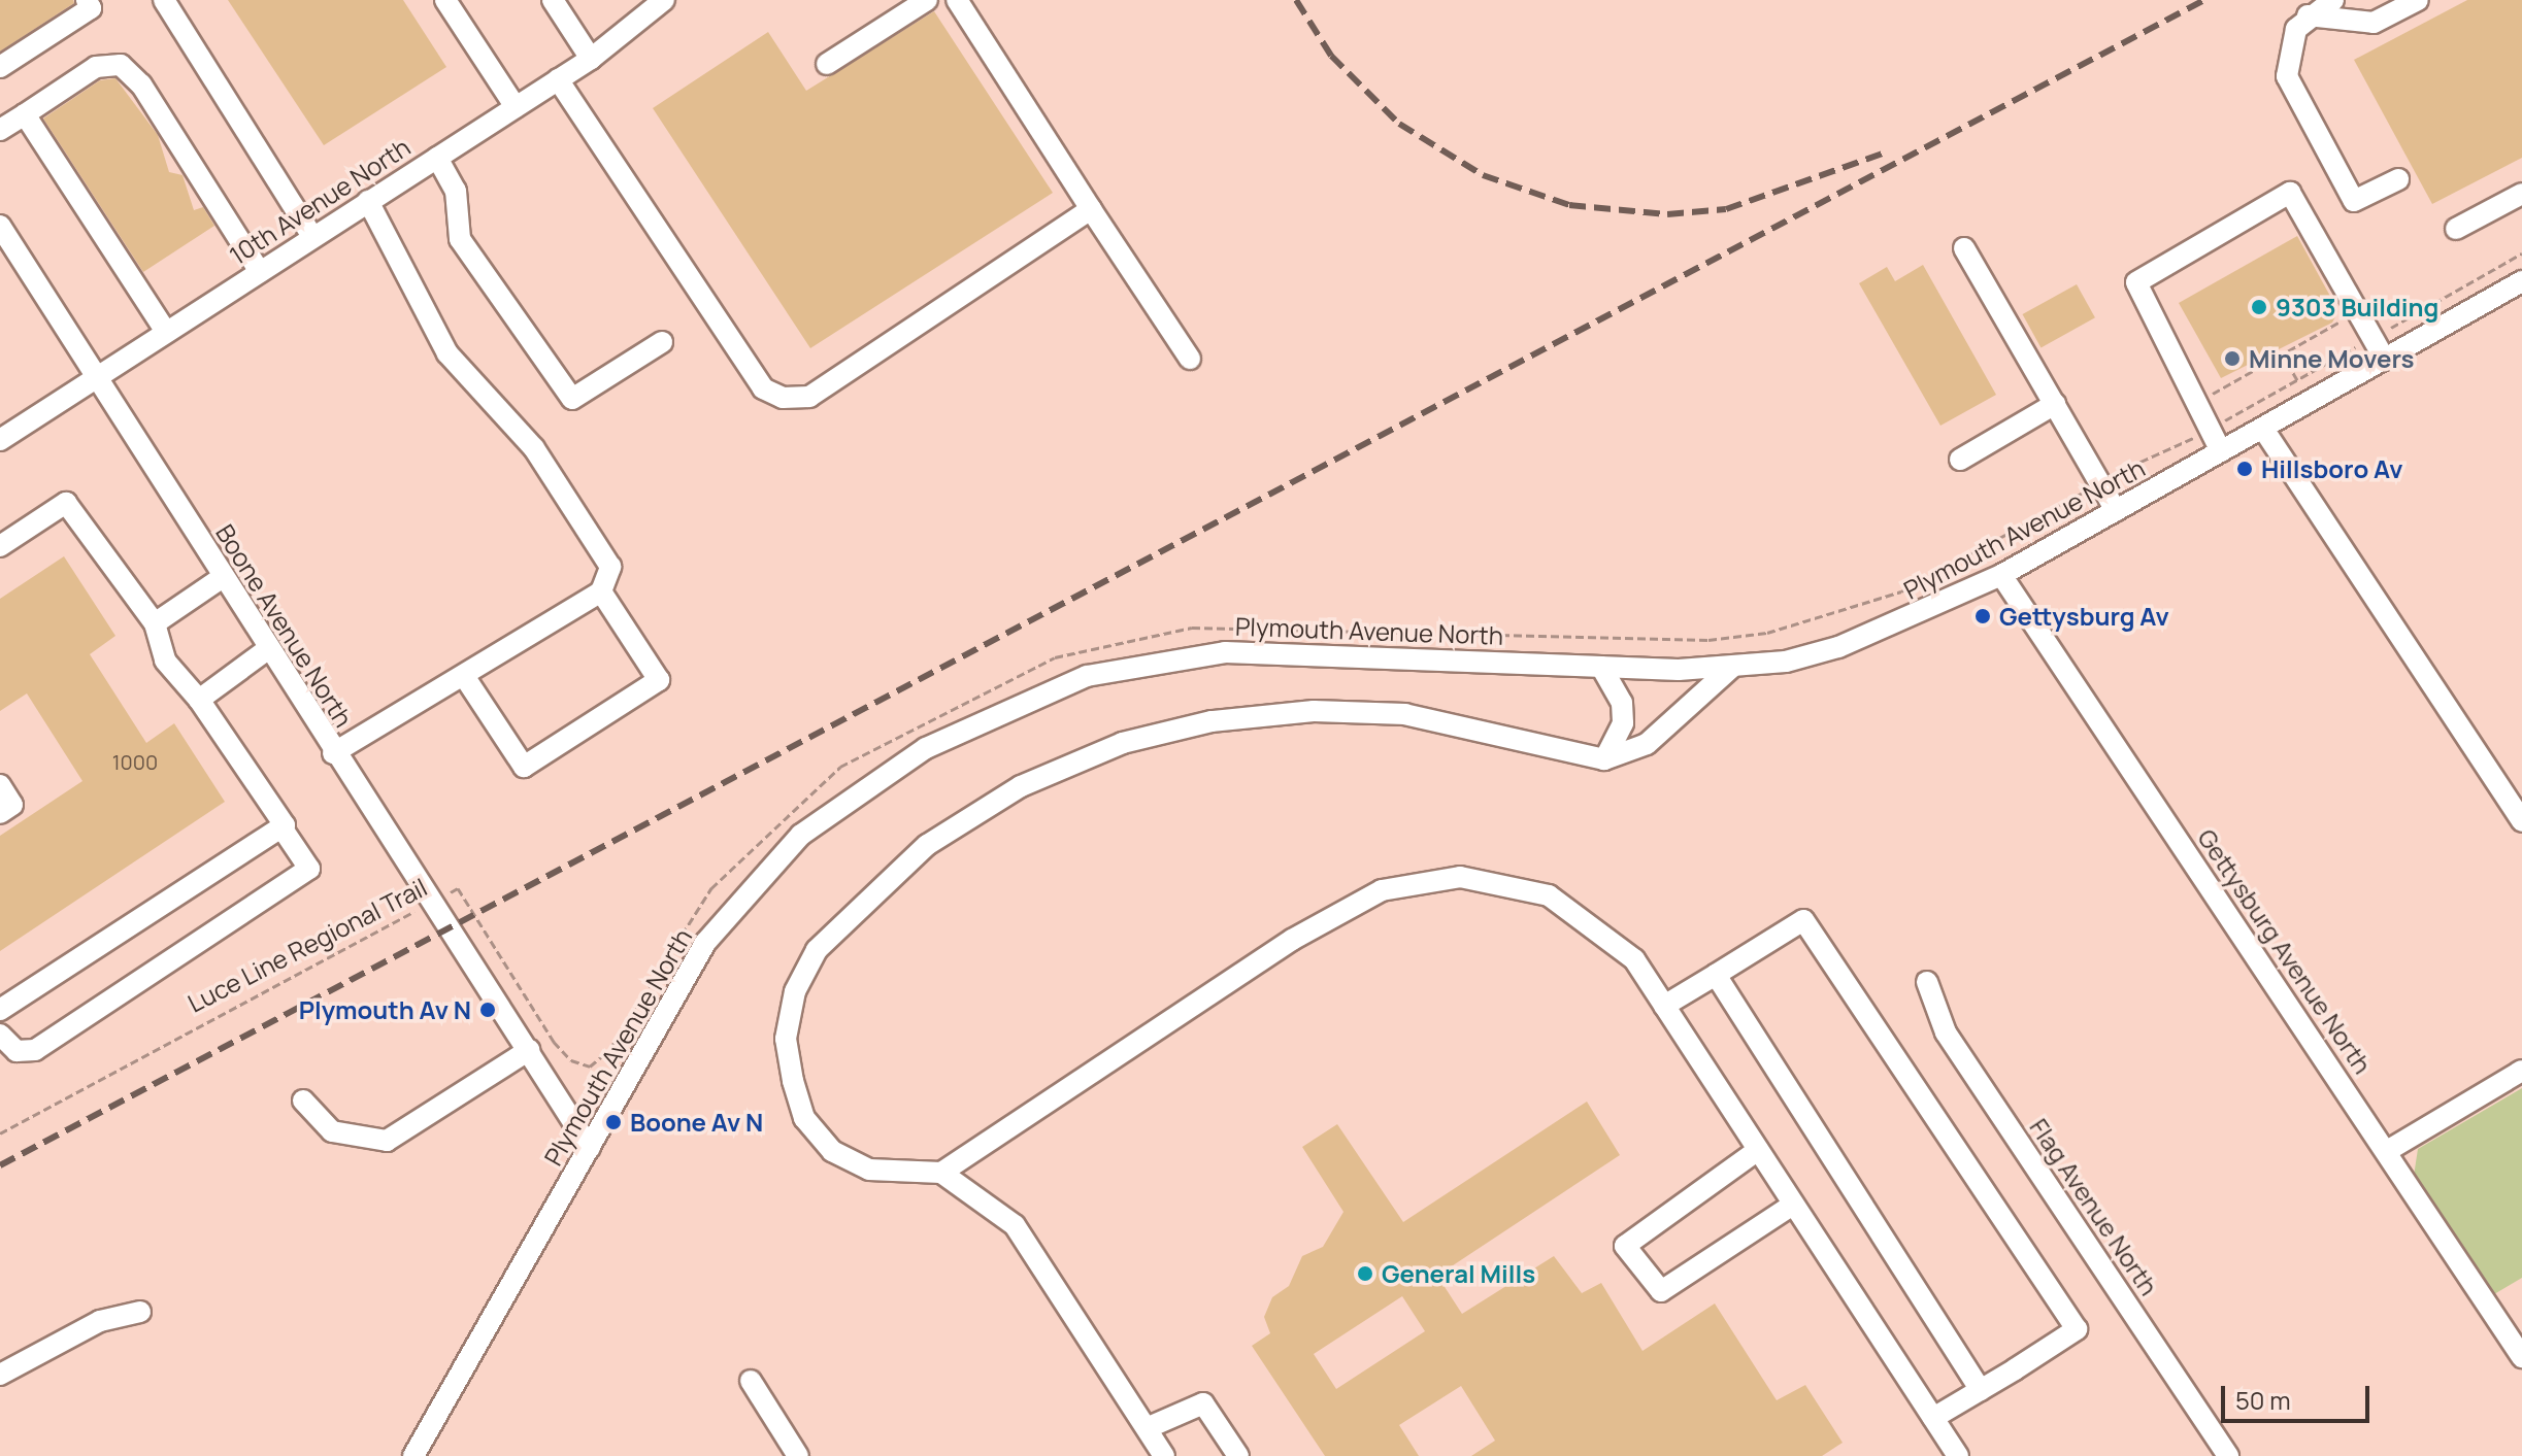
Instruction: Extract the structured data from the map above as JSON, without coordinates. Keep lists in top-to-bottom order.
{
  "streets": {
    "street": [
      "10th Avenue North",
      "Plymouth Avenue North",
      "Boone Avenue North",
      "Gettysburg Avenue North",
      "Flag Avenue North"
    ],
    "path": ["Luce Line Regional Trail"]
  },
  "crossings": [
    ["10th Avenue North", "Boone Avenue North"],
    ["Plymouth Avenue North", "Boone Avenue North"],
    ["Plymouth Avenue North", "Gettysburg Avenue North"],
    ["Boone Avenue North", "Luce Line Regional Trail"]
  ],
  "places": [
    "9303 Building",
    "Minne Movers",
    "Hillsboro Av",
    "Gettysburg Av",
    "Plymouth Av N",
    "Boone Av N",
    "General Mills"
  ],
  "house_numbers": ["1000"],
  "scale_bar": "50 m"
}
